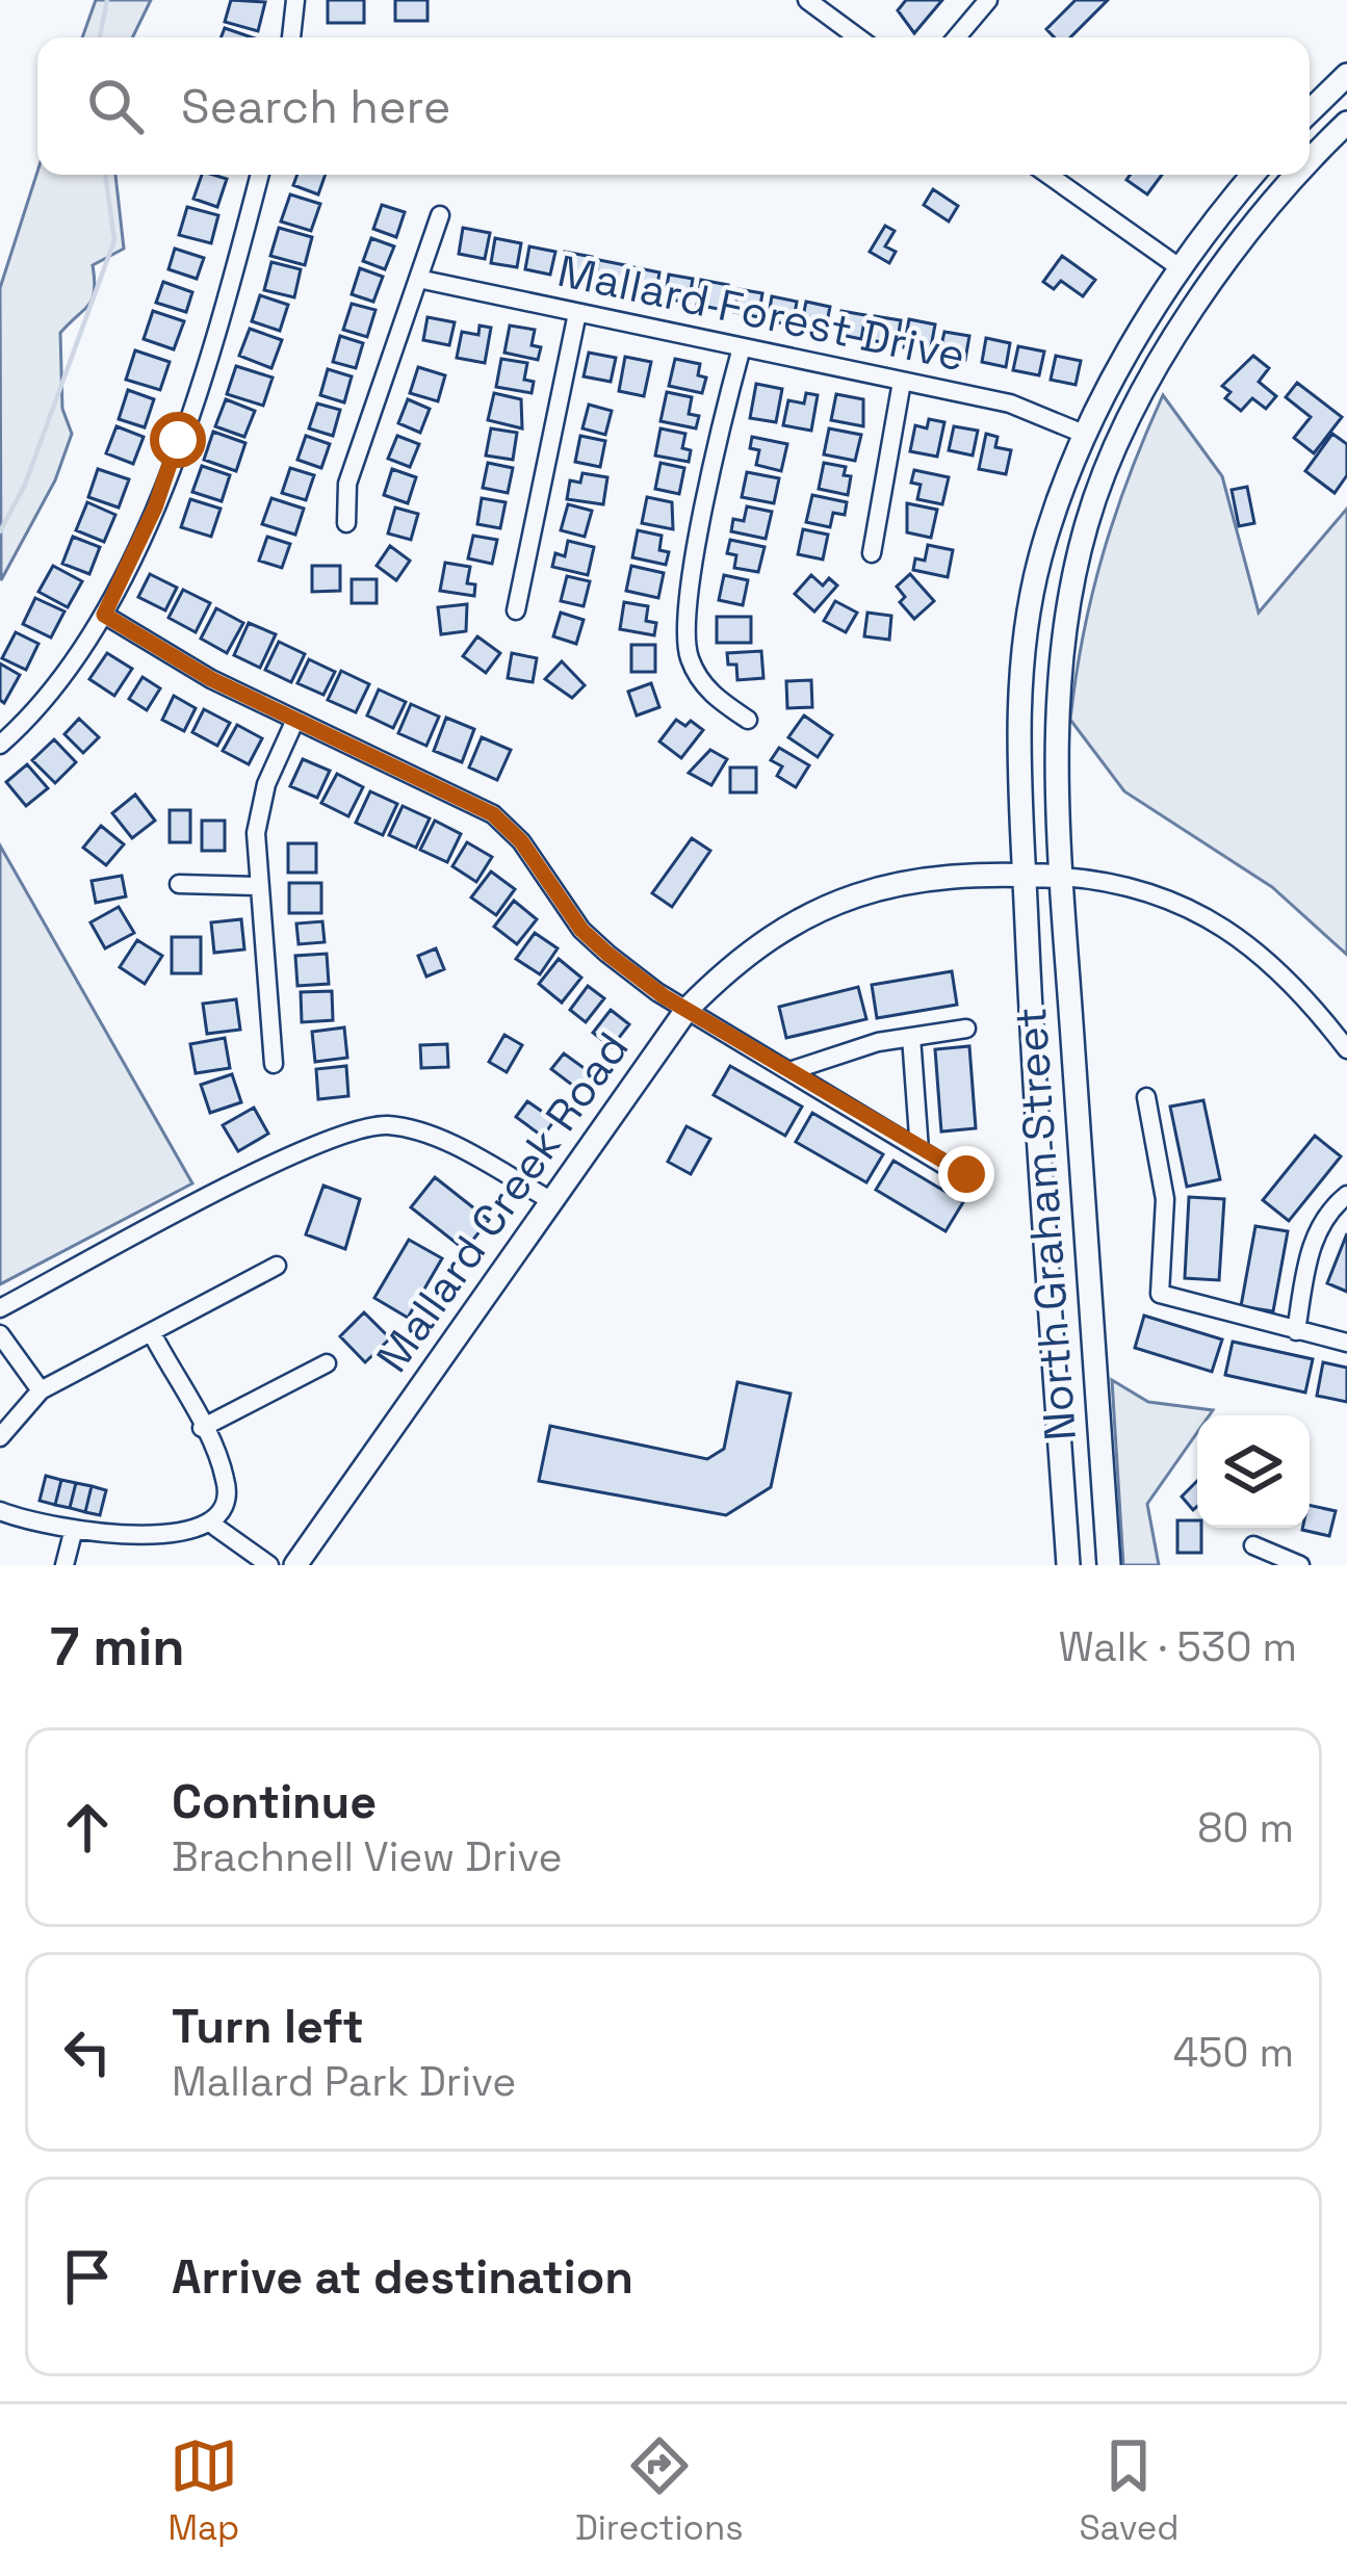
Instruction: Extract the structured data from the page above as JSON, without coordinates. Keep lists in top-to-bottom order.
{
  "streets": {
    "main road": ["Mallard Creek Road", "North Graham Street"],
    "street": ["Mallard Forest Drive"]
  },
  "crossings": [
    ["Mallard Creek Road", "North Graham Street"]
  ],
  "page": {
    "search": "Search here",
    "heading": ["7 min", "Walk · 530 m"],
    "list": [
      ["Continue", "Brachnell View Drive", "80 m"],
      ["Turn left", "Mallard Park Drive", "450 m"],
      "Arrive at destination"
    ],
    "nav": ["Map", "Directions", "Saved"]
  }
}
